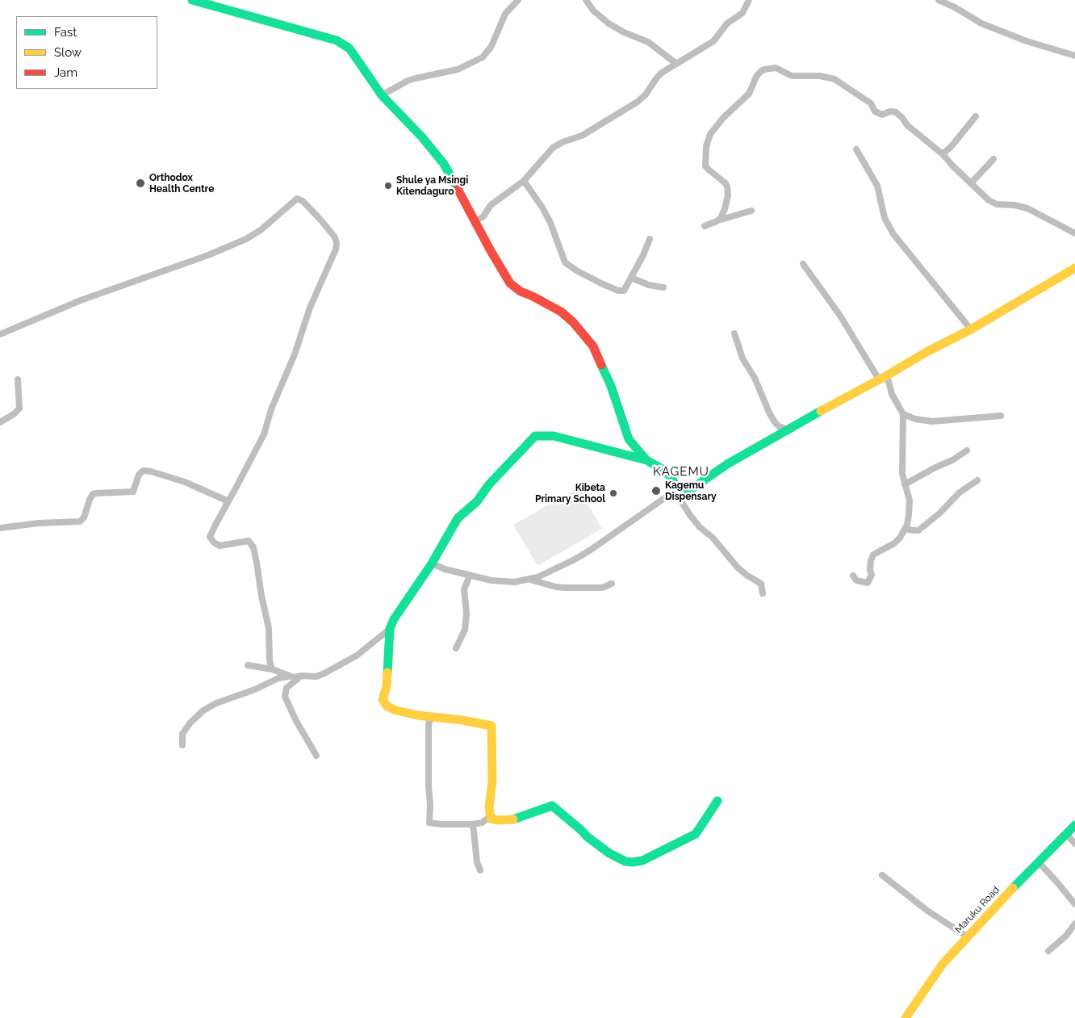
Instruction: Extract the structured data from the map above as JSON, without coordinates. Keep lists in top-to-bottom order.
{
  "streets": {
    "street": ["Maruku Road"]
  },
  "districts": ["KAGEMU"],
  "places": [
    "Orthodox Health Centre",
    "Shule ya Msingi Kitendaguro",
    "Kagemu Dispensary",
    "Kibeta Primary School"
  ],
  "legend": ["Fast", "Slow", "Jam"]
}
